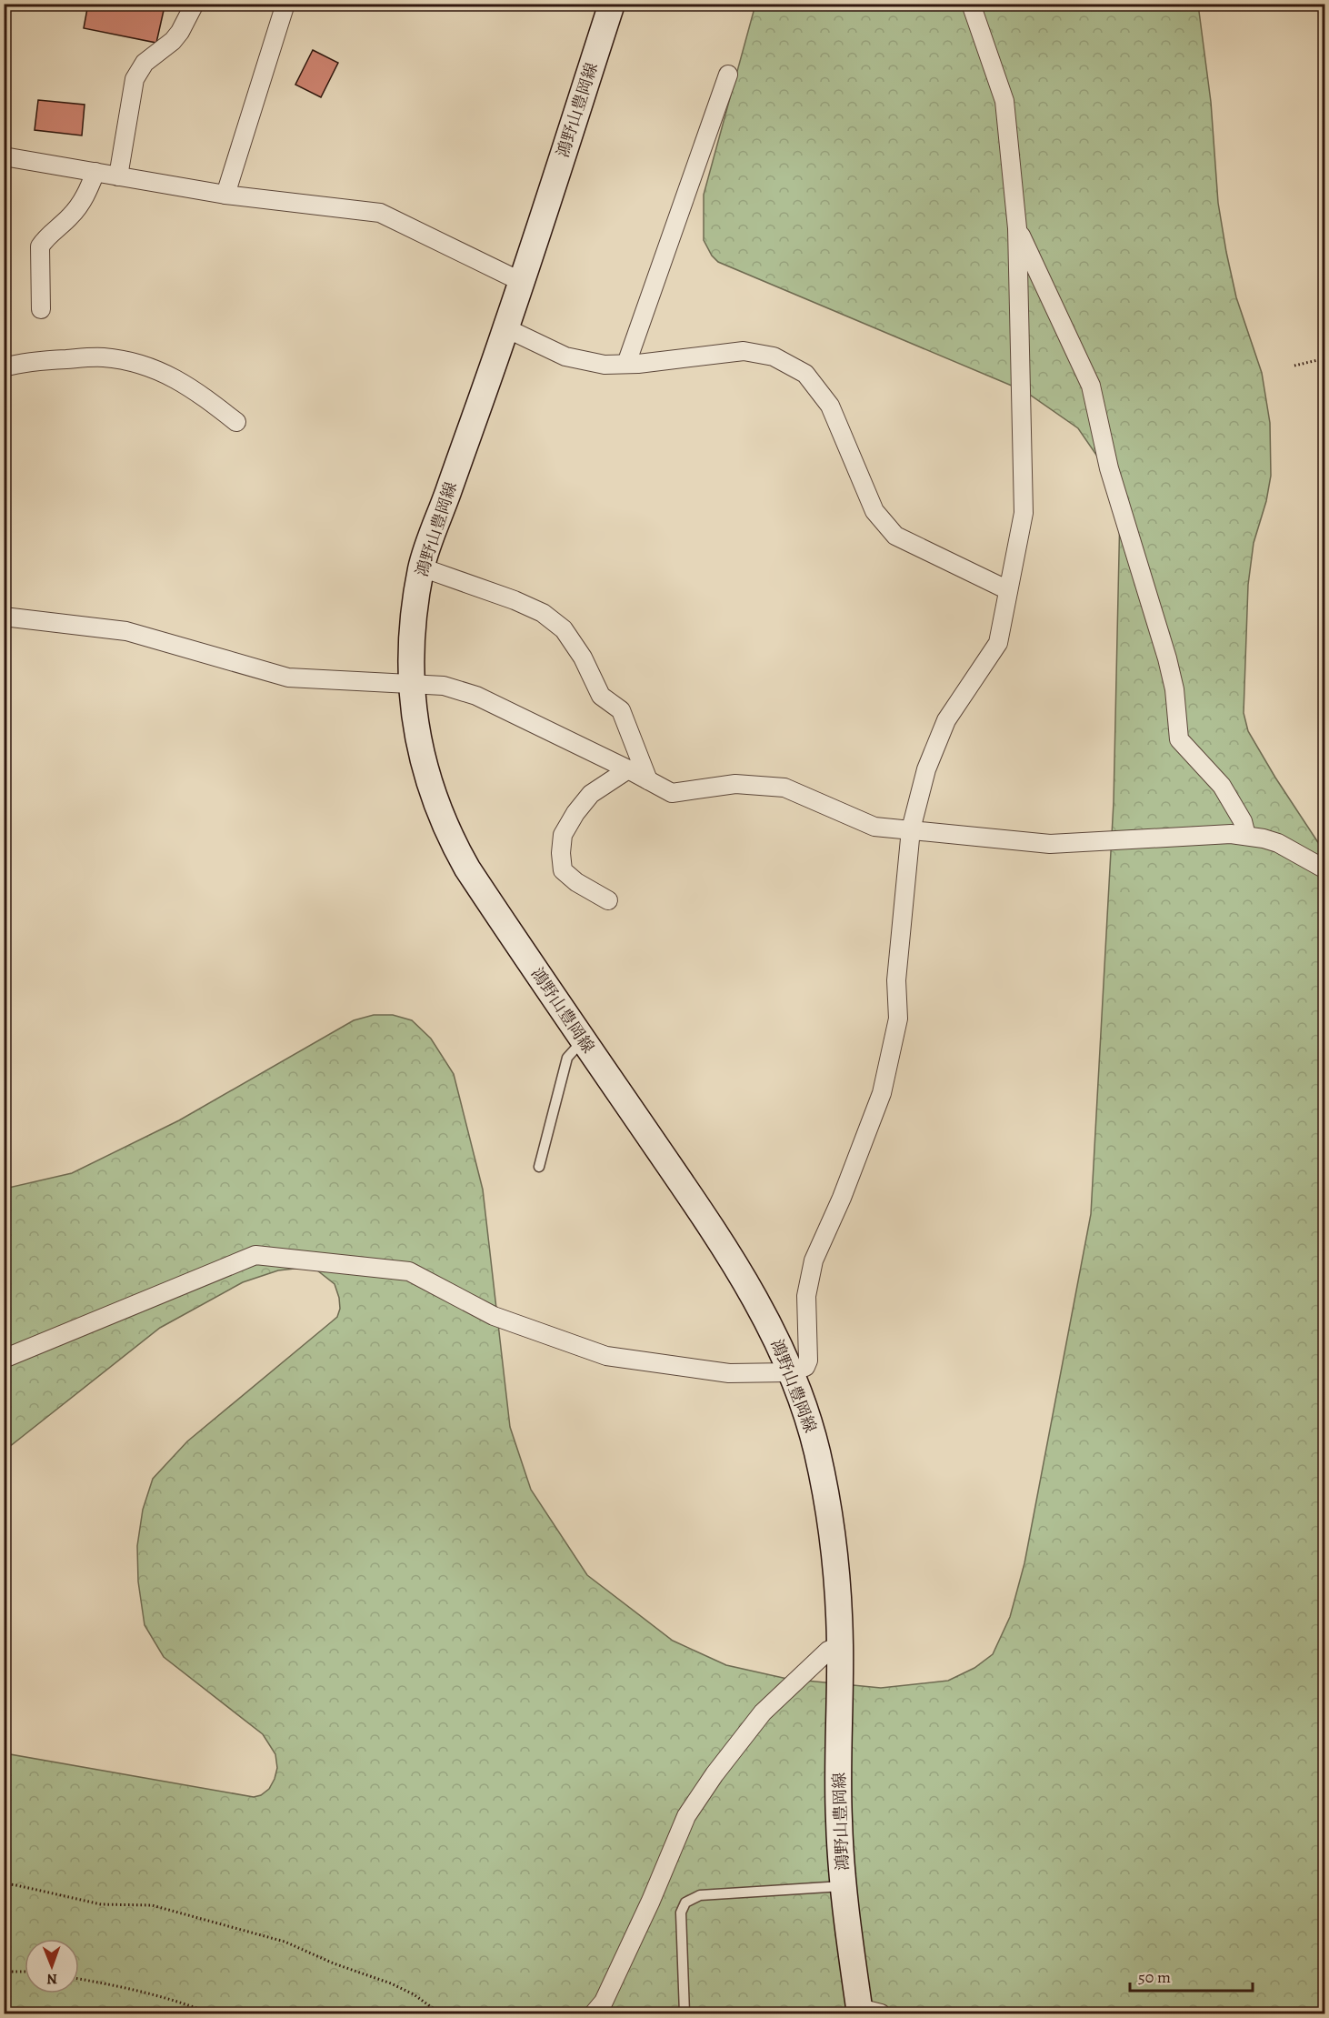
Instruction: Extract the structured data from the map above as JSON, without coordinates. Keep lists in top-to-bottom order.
{
  "streets": {
    "main road": ["鴻野山豊岡線"]
  },
  "scale_bar": "50 m",
  "north": "bottom"
}
